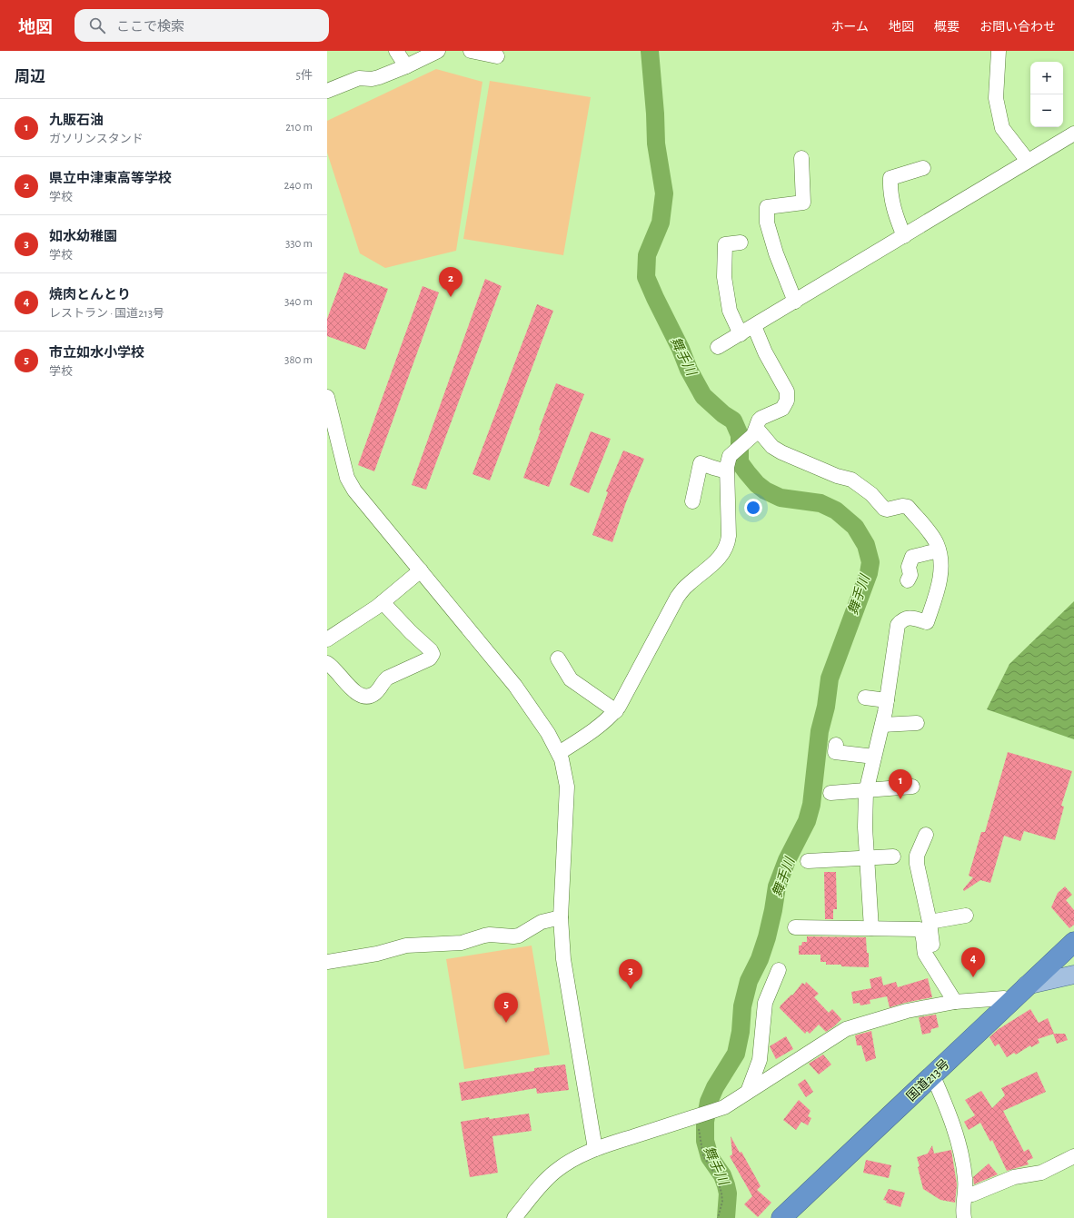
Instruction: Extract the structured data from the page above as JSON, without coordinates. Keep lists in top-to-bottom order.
{
  "streets": {
    "highway": ["国道213号"]
  },
  "water": ["舞手川"],
  "page": {
    "header": "地図",
    "search": "ここで検索",
    "nav": [
      "ホーム",
      "地図",
      "概要",
      "お問い合わせ"
    ],
    "heading": ["周辺", "5件"],
    "map_buttons": ["+", "−"],
    "list": [
      {
        "mark": "1",
        "name": "九販石油",
        "note": "ガソリンスタンド",
        "value": "210 m"
      },
      {
        "mark": "2",
        "name": "県立中津東高等学校",
        "note": "学校",
        "value": "240 m"
      },
      {
        "mark": "3",
        "name": "如水幼稚園",
        "note": "学校",
        "value": "330 m"
      },
      {
        "mark": "4",
        "name": "焼肉とんとり",
        "note": "レストラン · 国道213号",
        "value": "340 m"
      },
      {
        "mark": "5",
        "name": "市立如水小学校",
        "note": "学校",
        "value": "380 m"
      }
    ],
    "pins": [
      "2",
      "1",
      "4",
      "3",
      "5"
    ]
  }
}
